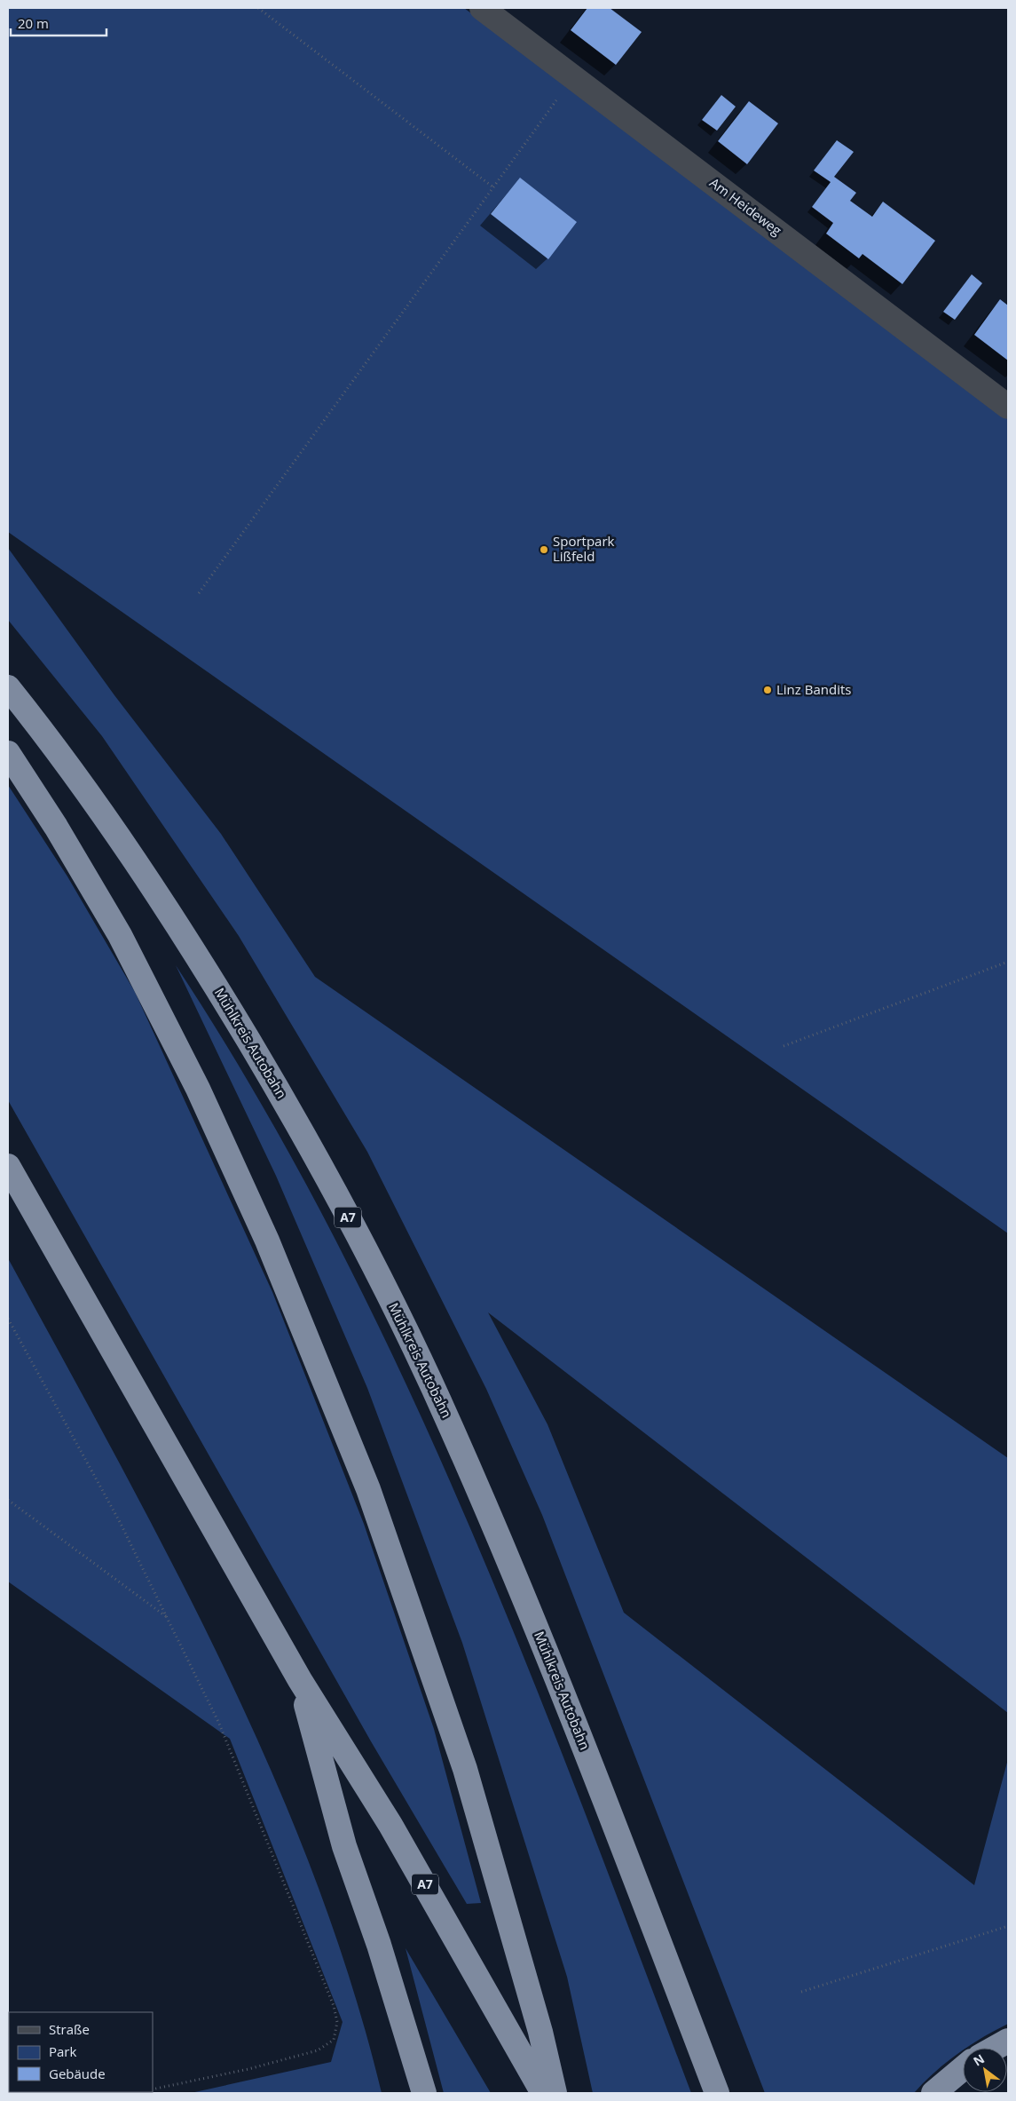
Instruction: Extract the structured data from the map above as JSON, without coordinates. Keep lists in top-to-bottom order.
{
  "streets": {
    "highway": ["Mühlkreis Autobahn", "A7"],
    "street": ["Am Heideweg"]
  },
  "places": ["Sportpark Lißfeld", "Linz Bandits"],
  "legend": ["Straße", "Park", "Gebäude"],
  "scale_bar": "20 m",
  "north": "top left"
}
